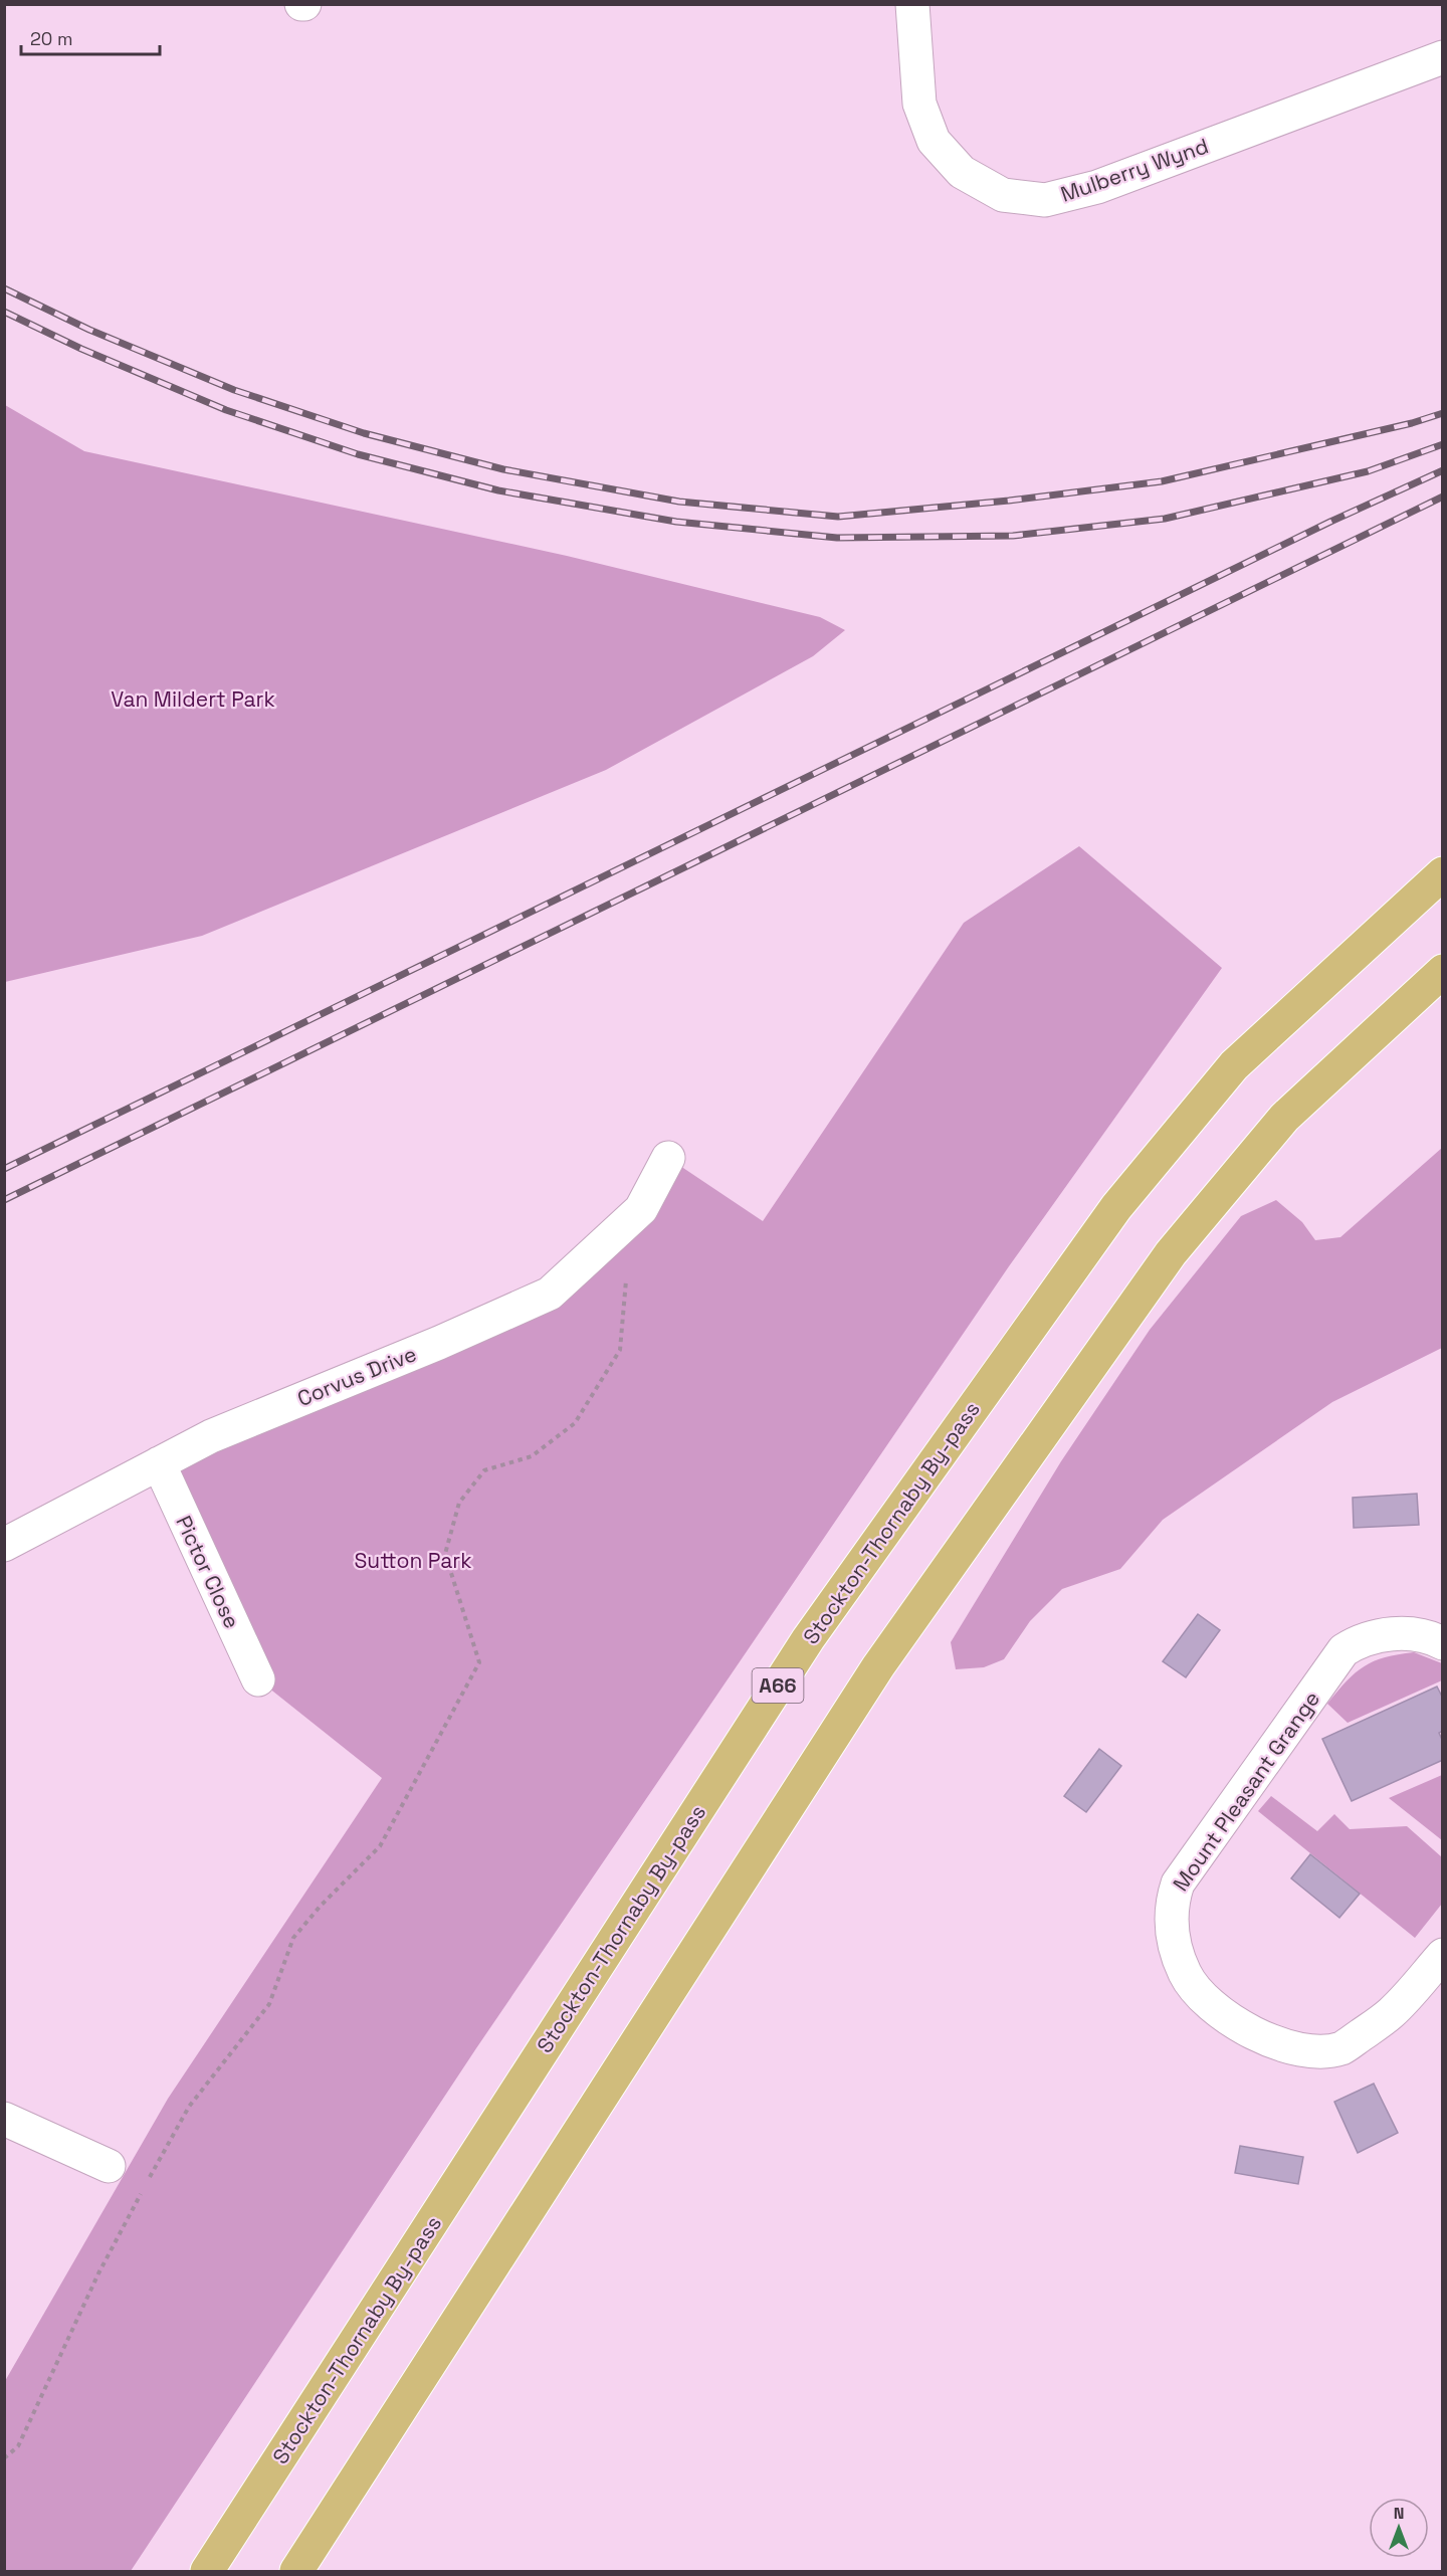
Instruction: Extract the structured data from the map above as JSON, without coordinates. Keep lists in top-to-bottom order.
{
  "streets": {
    "highway": ["Stockton-Thornaby By-pass", "A66"],
    "street": [
      "Mulberry Wynd",
      "Corvus Drive",
      "Pictor Close",
      "Mount Pleasant Grange"
    ]
  },
  "crossings": [
    ["Corvus Drive", "Pictor Close"]
  ],
  "parks": ["Van Mildert Park", "Sutton Park"],
  "scale_bar": "20 m",
  "north": "top"
}
